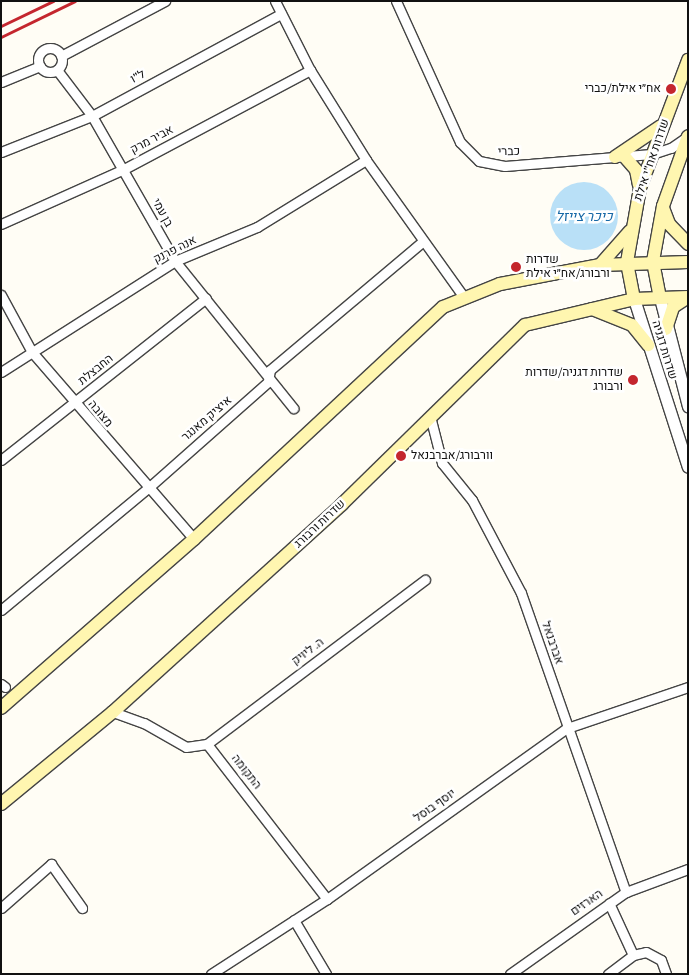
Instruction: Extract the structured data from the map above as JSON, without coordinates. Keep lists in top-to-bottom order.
{
  "streets": {
    "main road": ["שדרות אח\"י אילת", "שדרות ורבורג"],
    "street": [
      "ל\"ו",
      "אביר מרק",
      "כברי",
      "בן עמי",
      "אנה פרנק",
      "שדרות דגניה",
      "החבצלת",
      "מצובה",
      "איציק מאנגר",
      "אברבנאל",
      "ה. ליויק",
      "התקומה",
      "יוסף בוסל",
      "הארזים"
    ]
  },
  "crossings": [
    ["ל\"ו", "בן עמי"],
    ["אביר מרק", "בן עמי"],
    ["כברי", "שדרות אח\"י אילת"],
    ["שדרות אח\"י אילת", "שדרות דגניה"],
    ["שדרות אח\"י אילת", "שדרות ורבורג"],
    ["בן עמי", "אנה פרנק"],
    ["בן עמי", "החבצלת"],
    ["בן עמי", "איציק מאנגר"],
    ["אנה פרנק", "מצובה"],
    ["שדרות דגניה", "שדרות ורבורג"],
    ["החבצלת", "מצובה"],
    ["מצובה", "איציק מאנגר"],
    ["שדרות ורבורג", "אברבנאל"],
    ["אברבנאל", "יוסף בוסל"],
    ["אברבנאל", "הארזים"],
    ["ה. ליויק", "התקומה"],
    ["התקומה", "יוסף בוסל"]
  ],
  "water": ["כיכר צייזל"],
  "places": [
    "אח״י אילת/כברי",
    "שדרות ורבורג/אח״י אילת",
    "שדרות דגניה/שדרות ורבורג",
    "וורבורג/אברבנאל"
  ]
}
